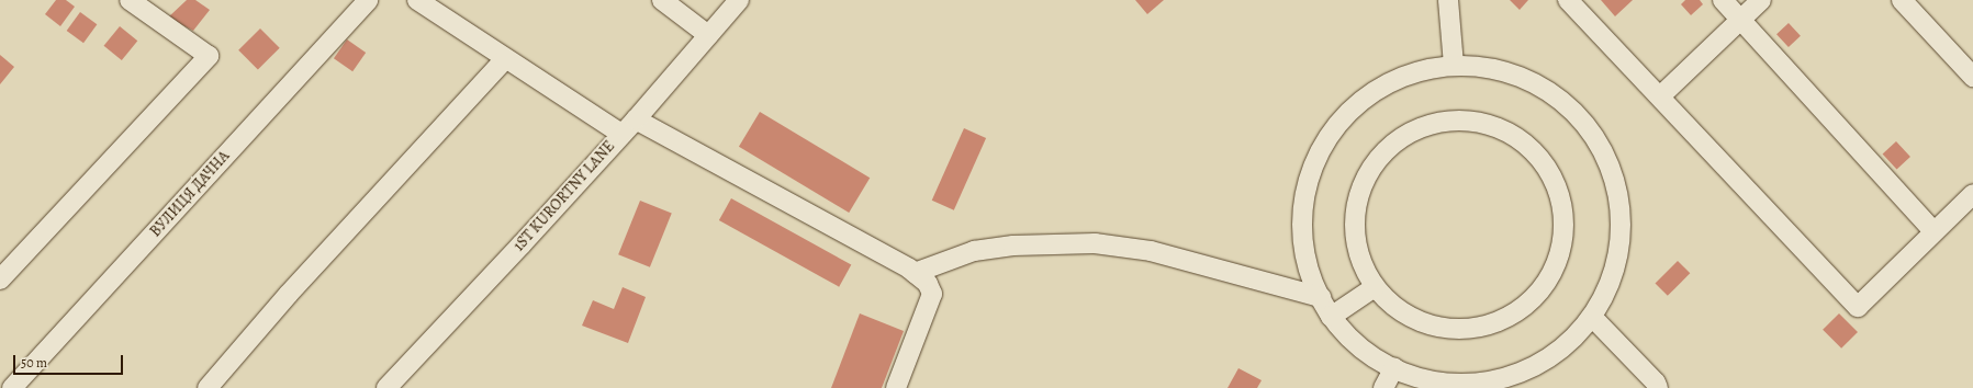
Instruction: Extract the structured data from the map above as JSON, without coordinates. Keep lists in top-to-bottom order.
{
  "streets": {
    "street": ["ВУЛИЦЯ ДАЧНА", "1ST KURORTNY LANE"]
  },
  "scale_bar": "50 m"
}
